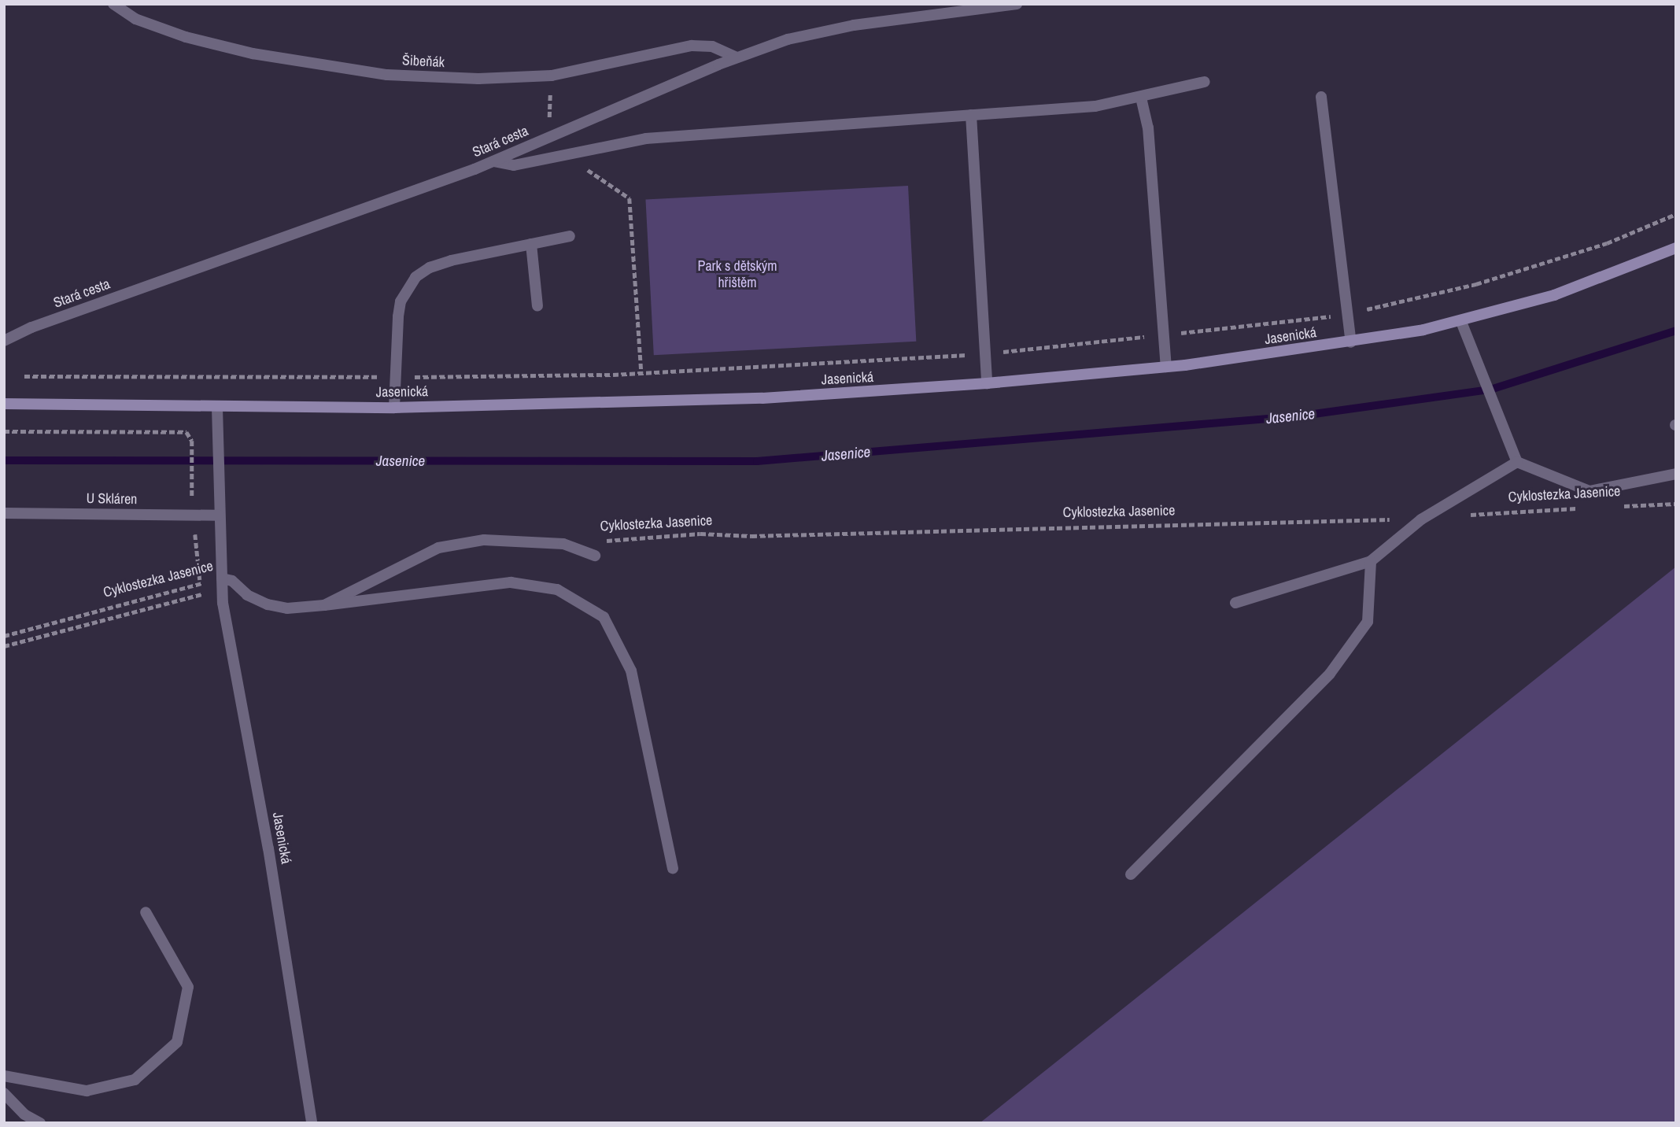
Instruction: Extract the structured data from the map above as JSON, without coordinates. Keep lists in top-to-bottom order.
{
  "streets": {
    "street": [
      "Šibeňák",
      "Stará cesta",
      "Jasenická",
      "Cyklostezka Jasenice",
      "U Skláren"
    ]
  },
  "crossings": [
    ["Šibeňák", "Stará cesta"],
    ["Jasenická", "Cyklostezka Jasenice"],
    ["Jasenická", "U Skláren"]
  ],
  "water": ["Jasenice"],
  "parks": ["Park s dětským hřištěm"]
}
